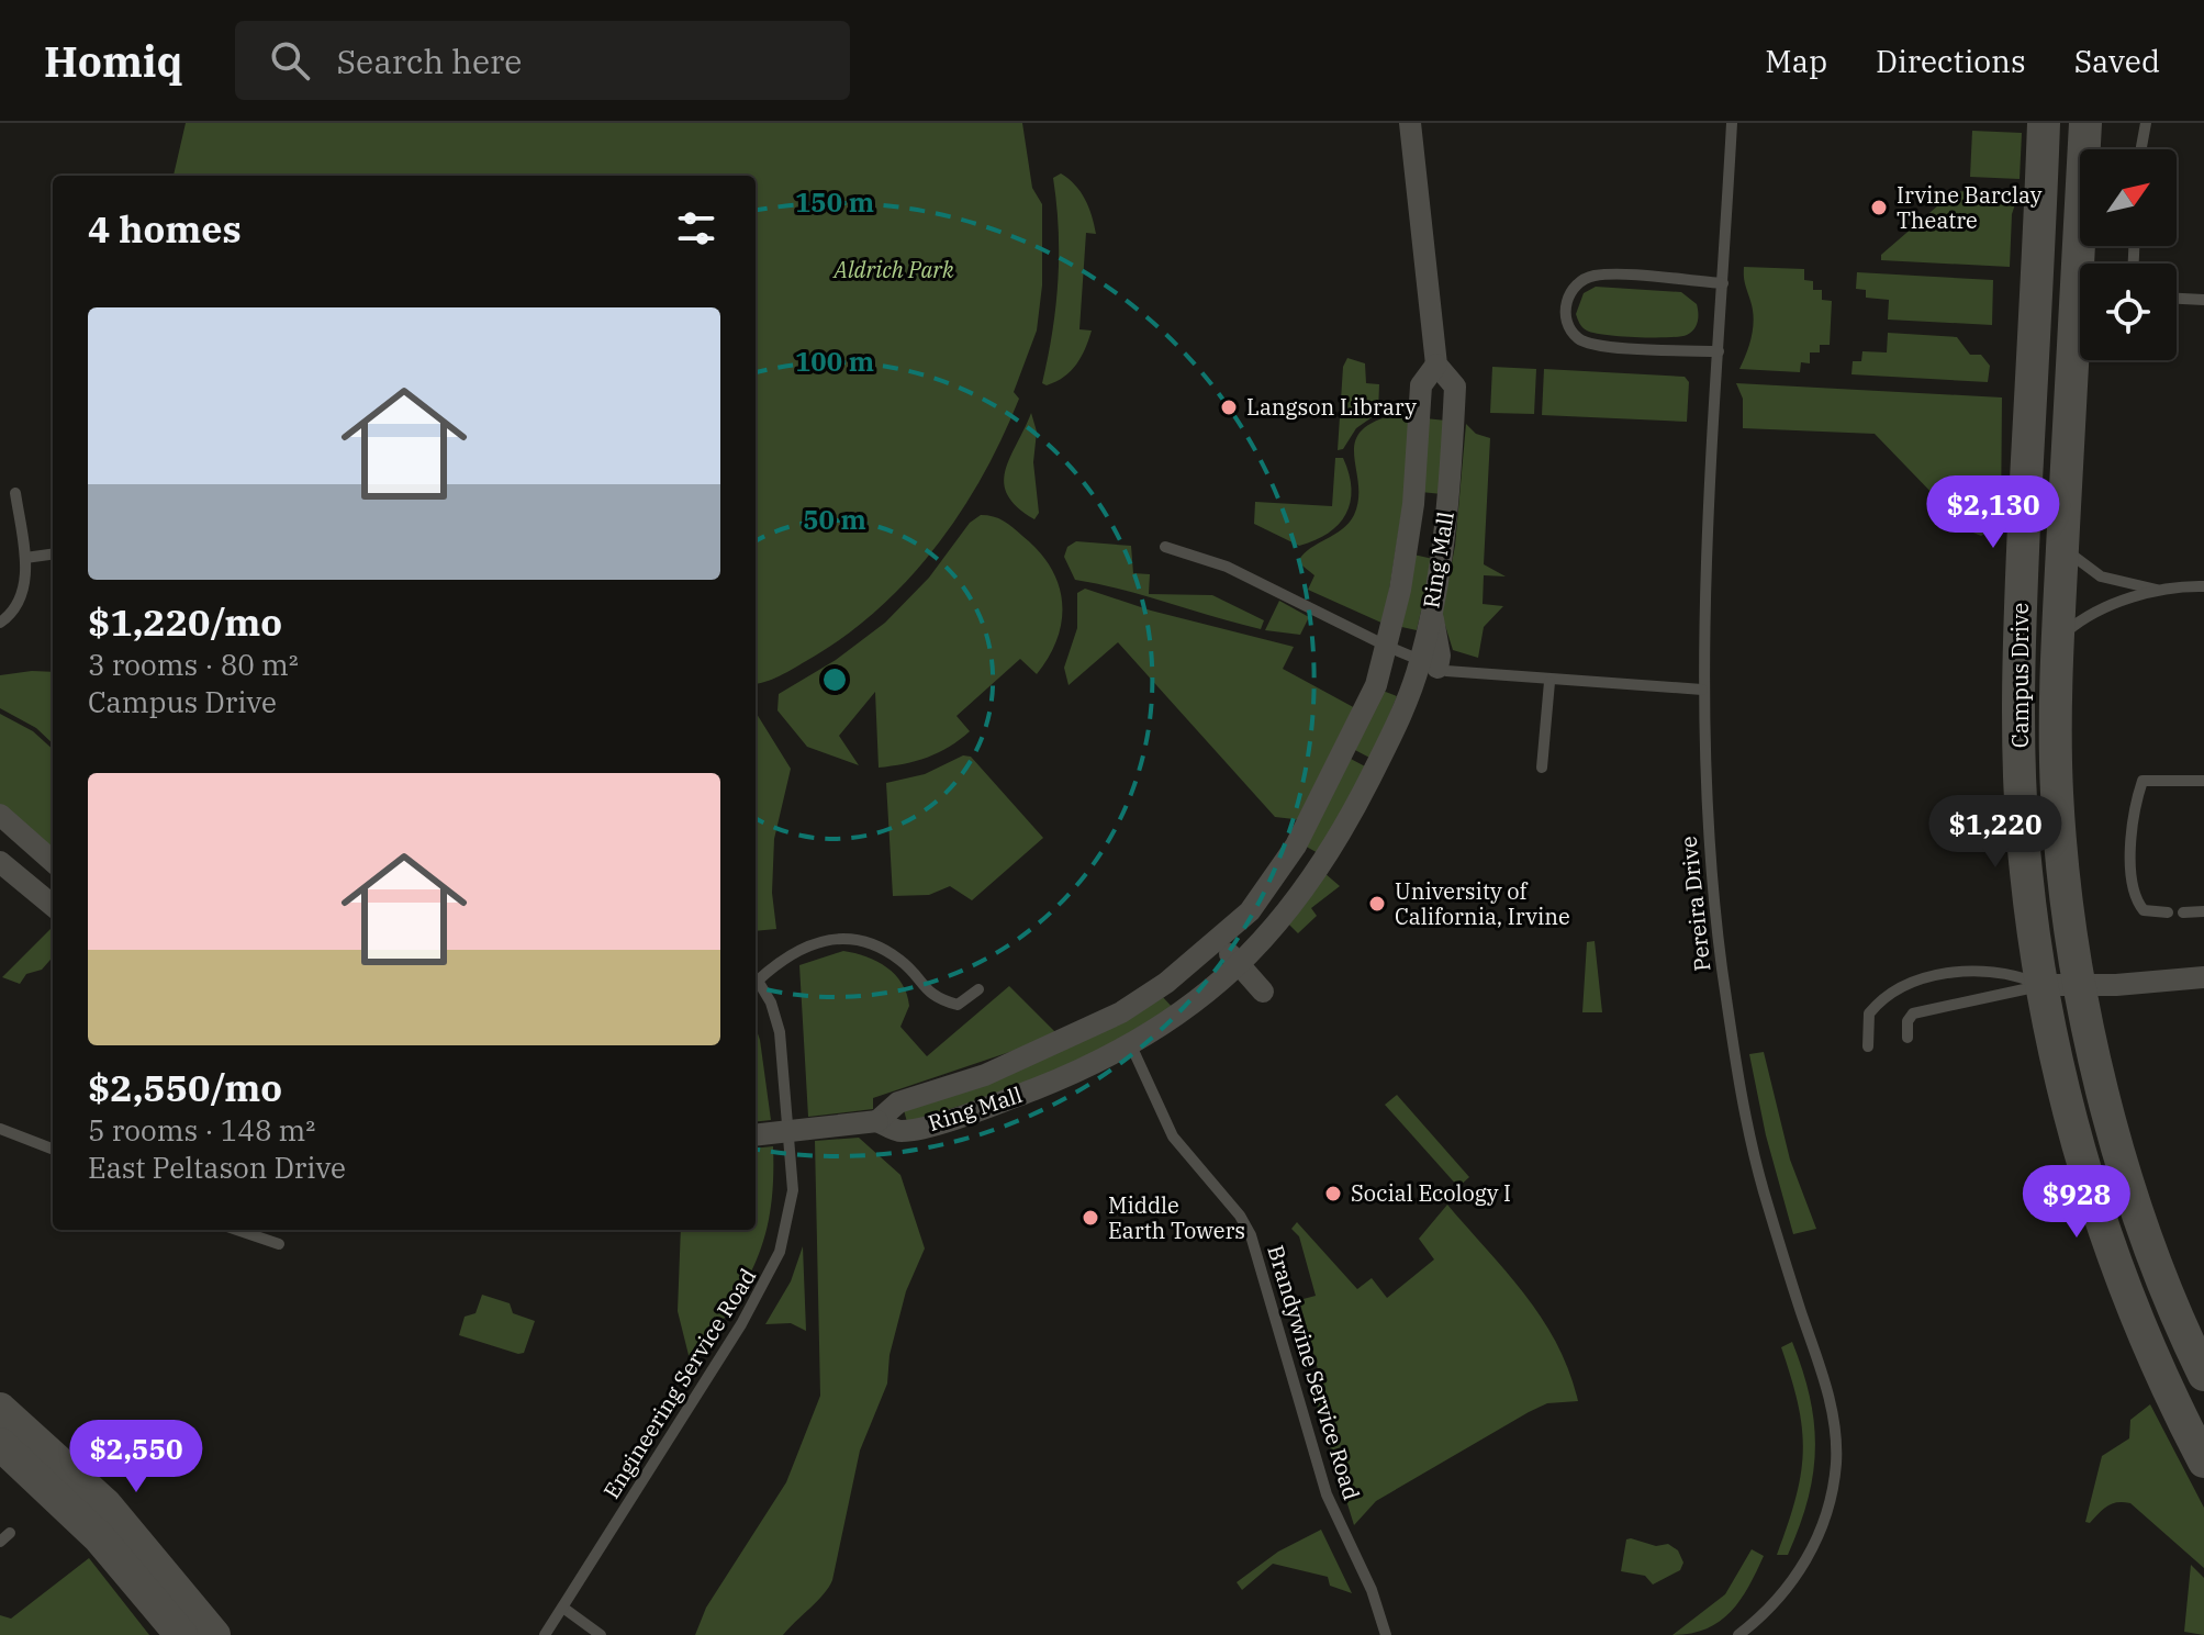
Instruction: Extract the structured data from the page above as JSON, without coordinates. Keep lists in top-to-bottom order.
{
  "streets": {
    "main road": ["Campus Drive"],
    "street": ["Ring Mall"],
    "lane": ["Pereira Drive", "Brandywine Service Road", "Engineering Service Road"]
  },
  "crossings": [
    ["Ring Mall", "Brandywine Service Road"]
  ],
  "parks": ["Aldrich Park"],
  "places": [
    "Irvine Barclay Theatre",
    "Langson Library",
    "University of California, Irvine",
    "Social Ecology I",
    "Middle Earth Towers"
  ],
  "north": "top right",
  "page": {
    "header": "Homiq",
    "search": "Search here",
    "nav": ["Map", "Directions", "Saved"],
    "heading": "4 homes",
    "list": [
      {
        "name": "$1,220/mo",
        "note": "3 rooms · 80 m² · Campus Drive"
      },
      {
        "name": "$2,550/mo",
        "note": "5 rooms · 148 m² · East Peltason Drive"
      }
    ],
    "price": [
      "$2,130",
      "$1,220",
      "$928",
      "$2,550"
    ]
  },
  "rings": ["150 m", "100 m", "50 m"]
}
